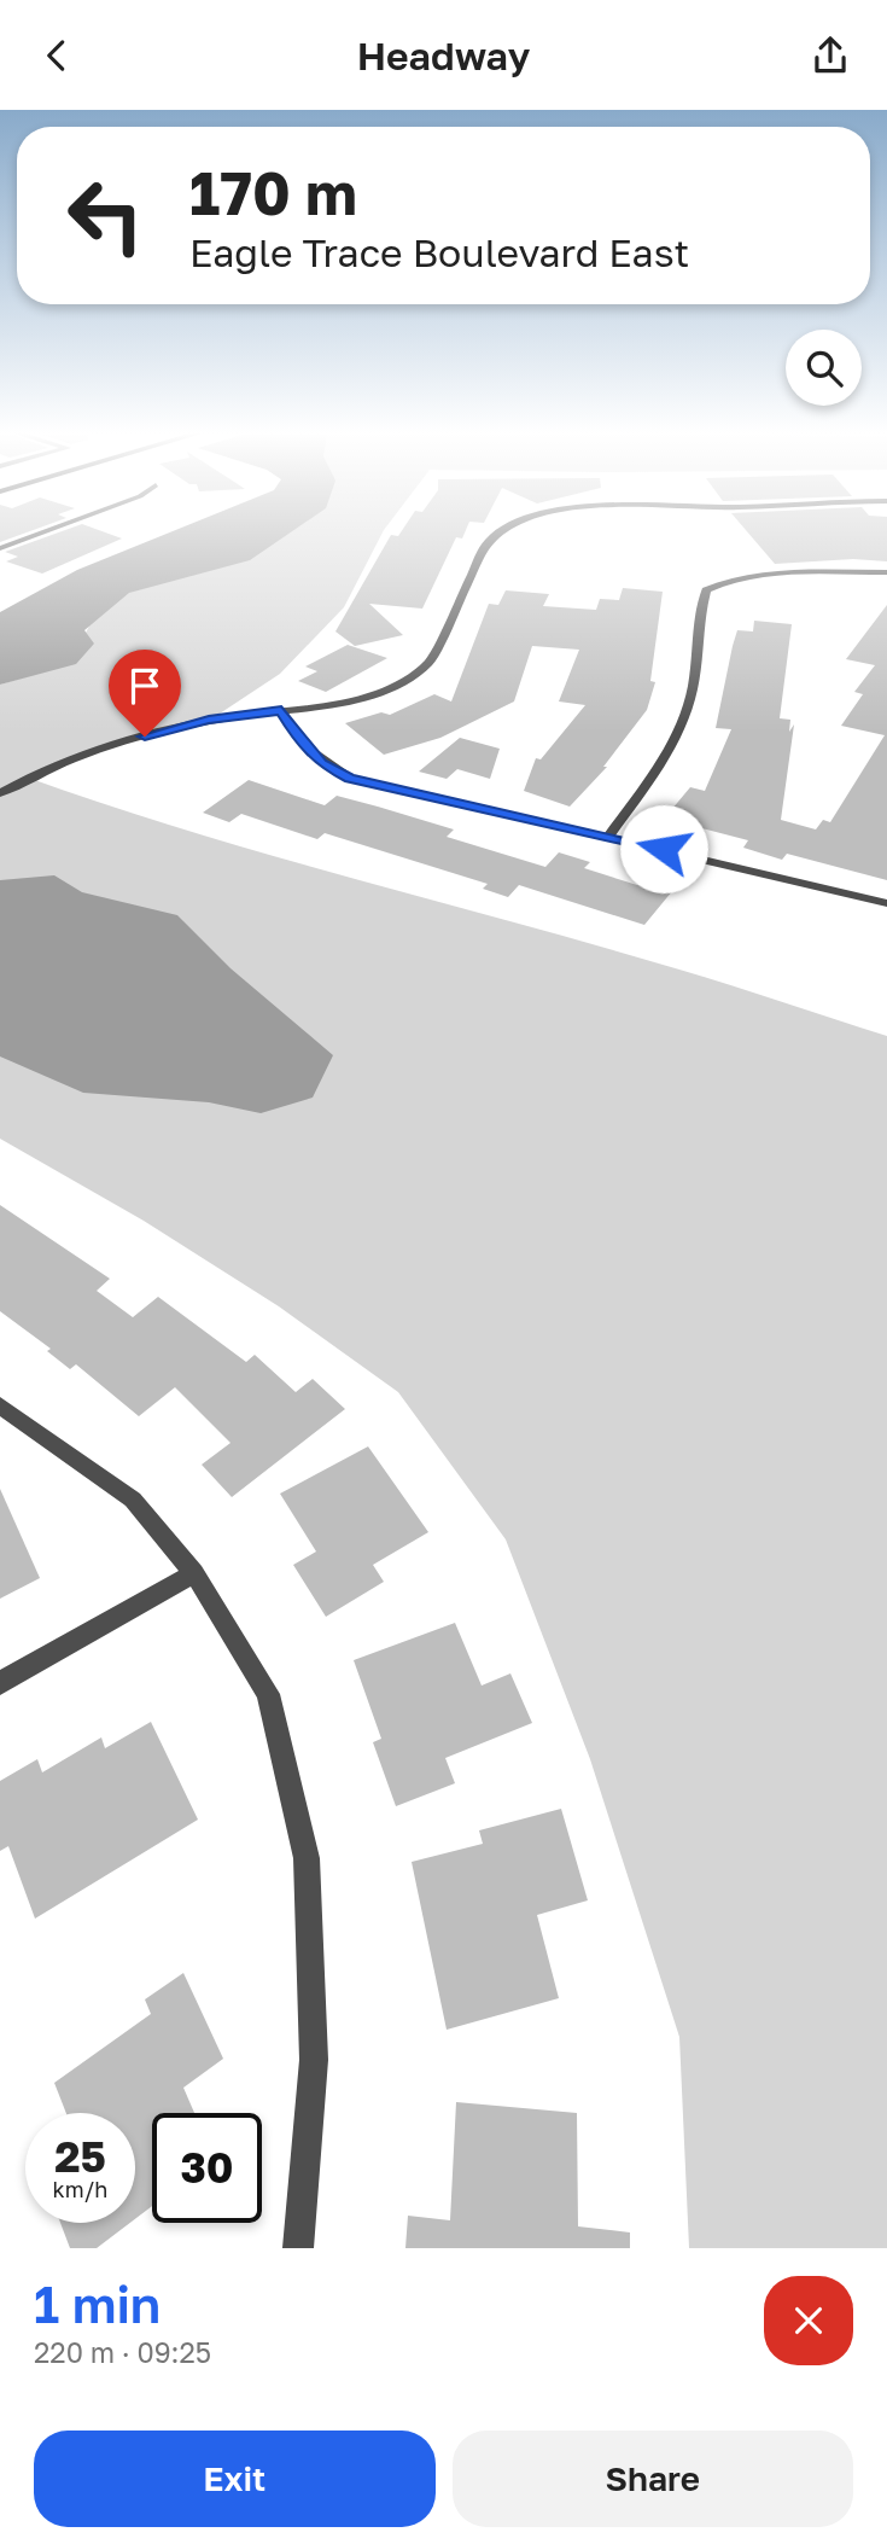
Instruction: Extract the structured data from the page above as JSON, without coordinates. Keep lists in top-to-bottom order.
{
  "page": {
    "header": "Headway",
    "turn": ["170 m", "Eagle Trace Boulevard East"],
    "speed": "25 km/h",
    "limit": "30",
    "heading": ["1 min", "220 m · 09:25"],
    "buttons": ["Exit", "Share"]
  }
}
